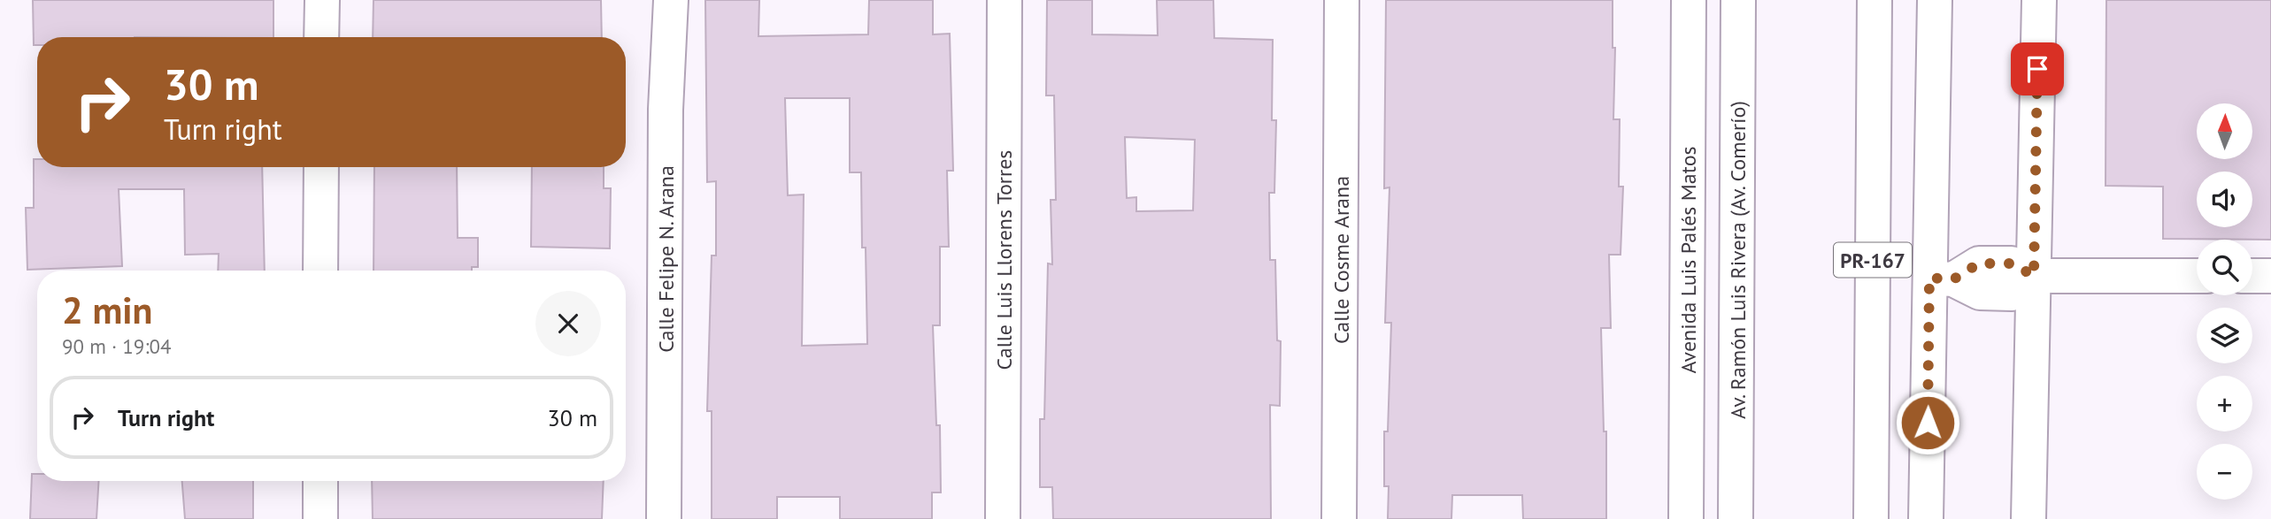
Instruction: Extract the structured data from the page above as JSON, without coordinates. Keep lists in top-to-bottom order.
{
  "streets": {
    "street": [
      "Calle Felipe N. Arana",
      "Calle Luis Llorens Torres",
      "Calle Cosme Arana",
      "Avenida Luis Palés Matos",
      "Av. Ramón Luis Rivera (Av. Comerío)",
      "PR-167"
    ]
  },
  "north": "top",
  "page": {
    "turn": ["30 m", "Turn right"],
    "map_buttons": ["+", "−"],
    "heading": ["2 min", "90 m · 19:04"],
    "list": [
      {
        "name": "Turn right",
        "value": "30 m"
      }
    ]
  }
}
